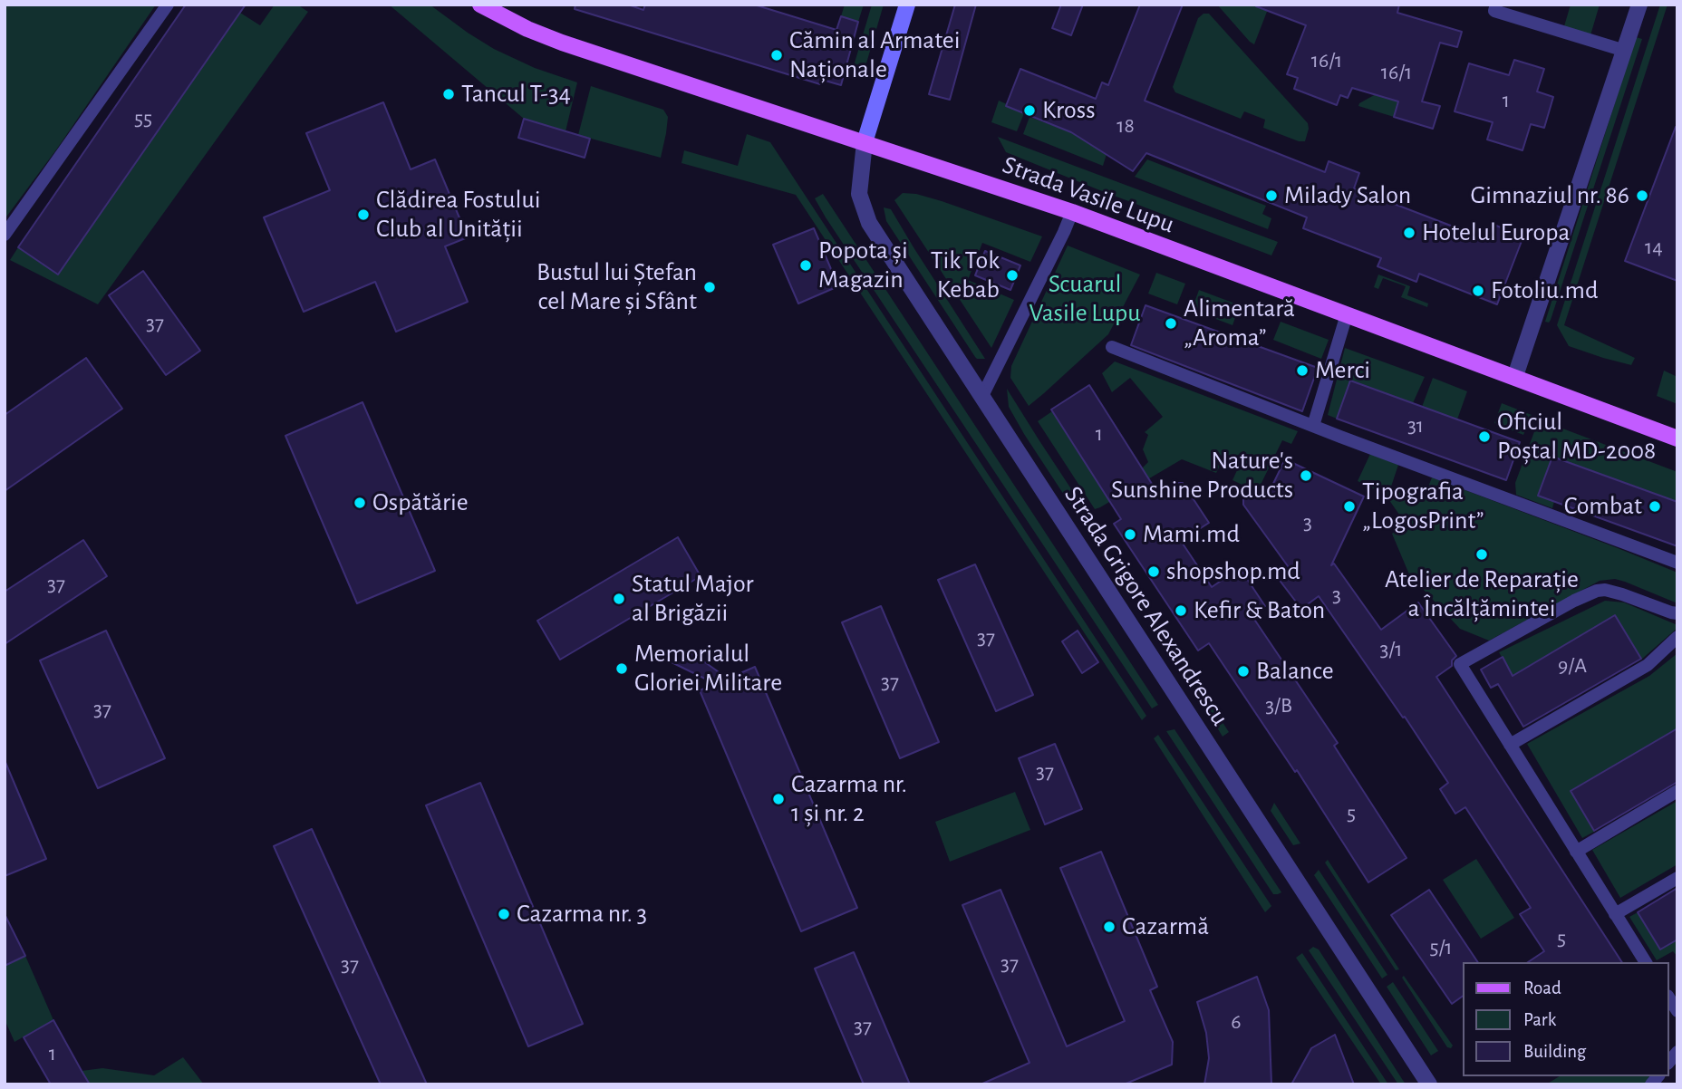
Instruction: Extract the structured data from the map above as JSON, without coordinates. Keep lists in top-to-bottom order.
{
  "streets": {
    "main road": ["Strada Vasile Lupu"],
    "street": ["Strada Grigore Alexandrescu"]
  },
  "crossings": [
    ["Strada Vasile Lupu", "Strada Grigore Alexandrescu"]
  ],
  "parks": ["Scuarul Vasile Lupu"],
  "places": [
    "Cămin al Armatei Naționale",
    "Tancul T-34",
    "Kross",
    "Milady Salon",
    "Gimnaziul nr. 86",
    "Clădirea Fostului Club al Unității",
    "Hotelul Europa",
    "Popota și Magazin",
    "Tik Tok Kebab",
    "Bustul lui Ștefan cel Mare și Sfânt",
    "Fotoliu.md",
    "Alimentară „Aroma”",
    "Merci",
    "Oficiul Poștal MD-2008",
    "Nature's Sunshine Products",
    "Ospătărie",
    "Tipografia „LogosPrint”",
    "Combat",
    "Mami.md",
    "Atelier de Reparație a Încălțămintei",
    "shopshop.md",
    "Statul Major al Brigăzii",
    "Kefir & Baton",
    "Memorialul Gloriei Militare",
    "Balance",
    "Cazarma nr. 1 și nr. 2",
    "Cazarma nr. 3",
    "Cazarmă"
  ],
  "house_numbers": [
    "16/1",
    "16/1",
    "1",
    "55",
    "18",
    "14",
    "37",
    "31",
    "1",
    "3",
    "37",
    "3",
    "37",
    "3/1",
    "9/A",
    "37",
    "3/B",
    "37",
    "37",
    "5",
    "5",
    "5/1",
    "37",
    "37",
    "6",
    "37",
    "1"
  ],
  "legend": ["Road", "Park", "Building"]
}
